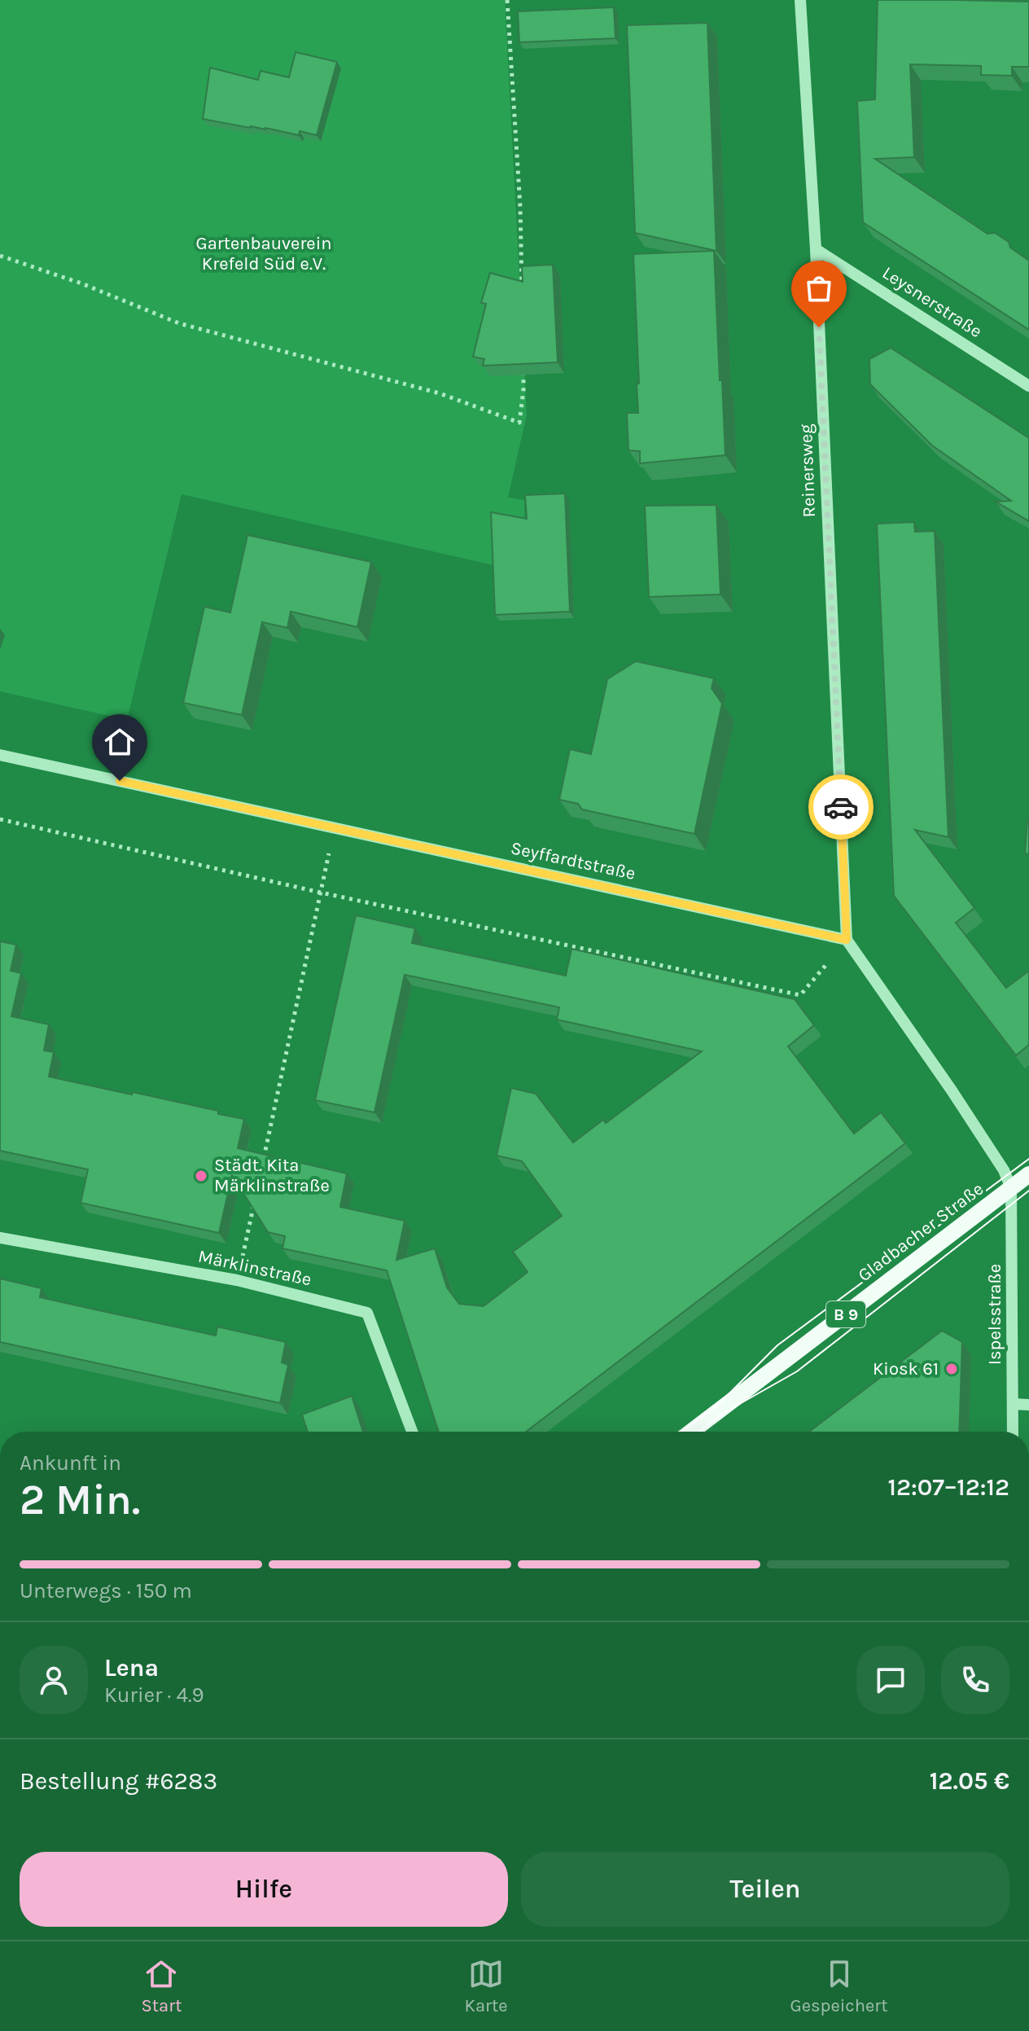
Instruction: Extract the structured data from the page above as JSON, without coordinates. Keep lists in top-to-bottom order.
{
  "streets": {
    "main road": ["Gladbacher Straße", "B 9"],
    "street": [
      "Leysnerstraße",
      "Reinersweg",
      "Seyffardtstraße",
      "Märklinstraße",
      "Ispelsstraße"
    ]
  },
  "crossings": [
    ["Leysnerstraße", "Reinersweg"],
    ["Reinersweg", "Seyffardtstraße"],
    ["Gladbacher Straße", "Ispelsstraße"]
  ],
  "parks": ["Gartenbauverein Krefeld Süd e.V."],
  "places": ["Städt. Kita Märklinstraße", "Kiosk 61"],
  "page": {
    "heading": ["2 Min.", "Ankunft in", "12:07–12:12"],
    "panel": [
      "Lena",
      "Kurier · 4.9",
      "Bestellung #6283",
      "12.05 €"
    ],
    "bar": "Unterwegs · 150 m",
    "buttons": ["Hilfe", "Teilen"],
    "tabs": ["Start", "Karte", "Gespeichert"]
  }
}
